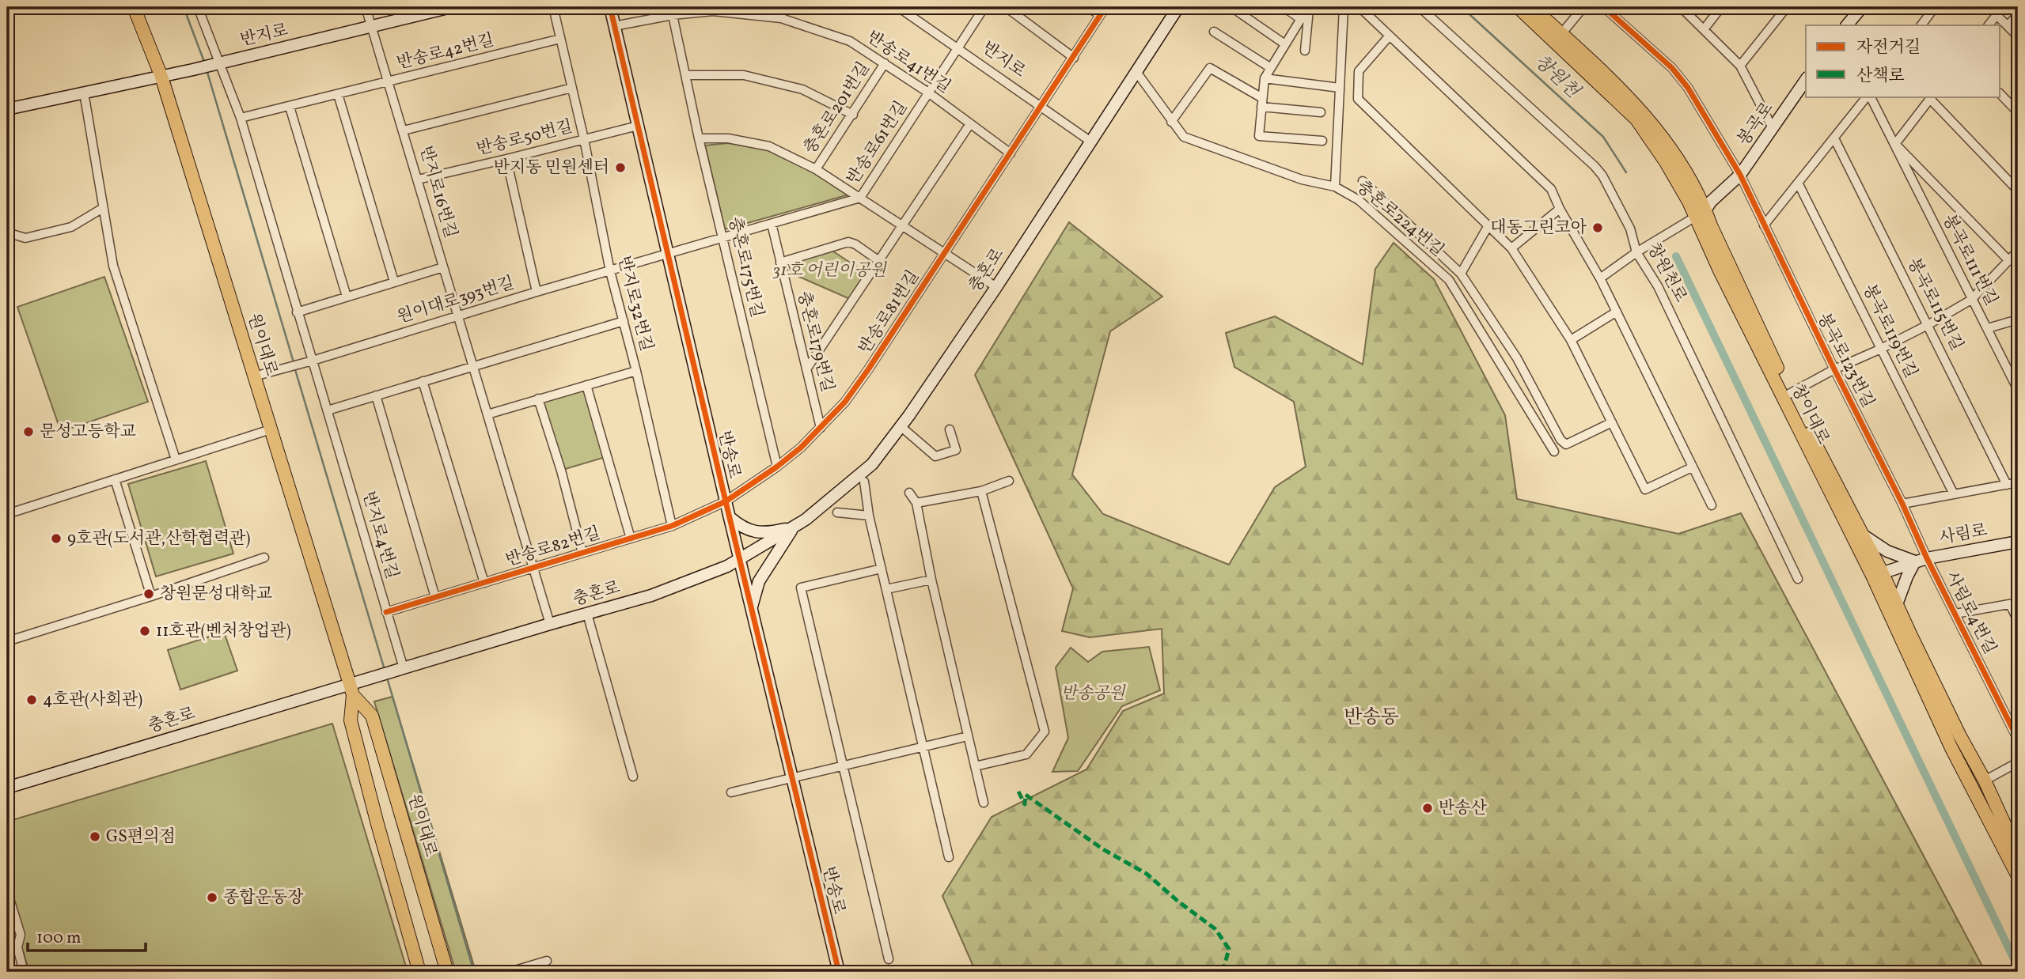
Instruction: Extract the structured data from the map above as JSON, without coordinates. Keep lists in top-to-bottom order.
{
  "streets": {
    "main road": ["원이대로", "창이대로"],
    "street": [
      "반지로",
      "반송로42번길",
      "반송로41번길",
      "충혼로201번길",
      "봉곡로",
      "반송로50번길",
      "반송로61번길",
      "반지로16번길",
      "충혼로224번길",
      "봉곡로111번길",
      "충혼로175번길",
      "충혼로",
      "창원천로",
      "원이대로393번길",
      "반지로32번길",
      "봉곡로115번길",
      "반송로81번길",
      "봉곡로119번길",
      "충혼로179번길",
      "봉곡로123번길",
      "반송로",
      "사림로",
      "반지로4번길",
      "반송로82번길",
      "사림로4번길"
    ]
  },
  "crossings": [
    ["반지로", "반송로61번길"],
    ["반지로", "반지로16번길"],
    ["반지로", "충혼로"],
    ["반지로", "반송로81번길"],
    ["반지로", "원이대로"],
    ["반지로", "반지로4번길"],
    ["반송로42번길", "반지로16번길"],
    ["반송로42번길", "반지로32번길"],
    ["반송로42번길", "반지로4번길"],
    ["반송로41번길", "충혼로201번길"],
    ["반송로41번길", "반송로61번길"],
    ["반송로41번길", "충혼로175번길"],
    ["반송로41번길", "반송로81번길"],
    ["반송로41번길", "반송로"],
    ["충혼로201번길", "반송로61번길"],
    ["충혼로201번길", "충혼로175번길"],
    ["충혼로201번길", "충혼로"],
    ["충혼로201번길", "반송로81번길"],
    ["봉곡로", "봉곡로123번길"],
    ["봉곡로", "창이대로"],
    ["반송로50번길", "반지로16번길"],
    ["반송로50번길", "반지로32번길"],
    ["반송로50번길", "반송로"],
    ["반송로61번길", "충혼로175번길"],
    ["반송로61번길", "원이대로393번길"],
    ["반송로61번길", "충혼로179번길"],
    ["반송로61번길", "반송로"],
    ["반지로16번길", "충혼로"],
    ["반지로16번길", "원이대로393번길"],
    ["반지로16번길", "반송로82번길"],
    ["충혼로224번길", "충혼로"],
    ["충혼로175번길", "반송로81번길"],
    ["충혼로", "원이대로"],
    ["충혼로", "반송로"],
    ["충혼로", "반지로4번길"],
    ["원이대로393번길", "반지로32번길"],
    ["원이대로393번길", "원이대로"],
    ["원이대로393번길", "반송로"],
    ["원이대로393번길", "반지로4번길"],
    ["반지로32번길", "반송로82번길"],
    ["반송로81번길", "충혼로179번길"],
    ["반송로81번길", "반송로"],
    ["반송로81번길", "반송로82번길"],
    ["봉곡로123번길", "사림로"],
    ["봉곡로123번길", "사림로4번길"],
    ["창이대로", "사림로"],
    ["반송로", "반송로82번길"],
    ["사림로", "사림로4번길"],
    ["반지로4번길", "반송로82번길"]
  ],
  "districts": ["반송동"],
  "water": ["창원천"],
  "parks": ["31호 어린이공원", "반송공원"],
  "places": [
    "반지동 민원센터",
    "대동그린코아",
    "문성고등학교",
    "9호관(도서관,산학협력관)",
    "창원문성대학교",
    "11호관(벤처창업관)",
    "4호관(사회관)",
    "반송산",
    "GS편의점",
    "종합운동장"
  ],
  "legend": ["자전거길", "산책로"],
  "scale_bar": "100 m"
}
